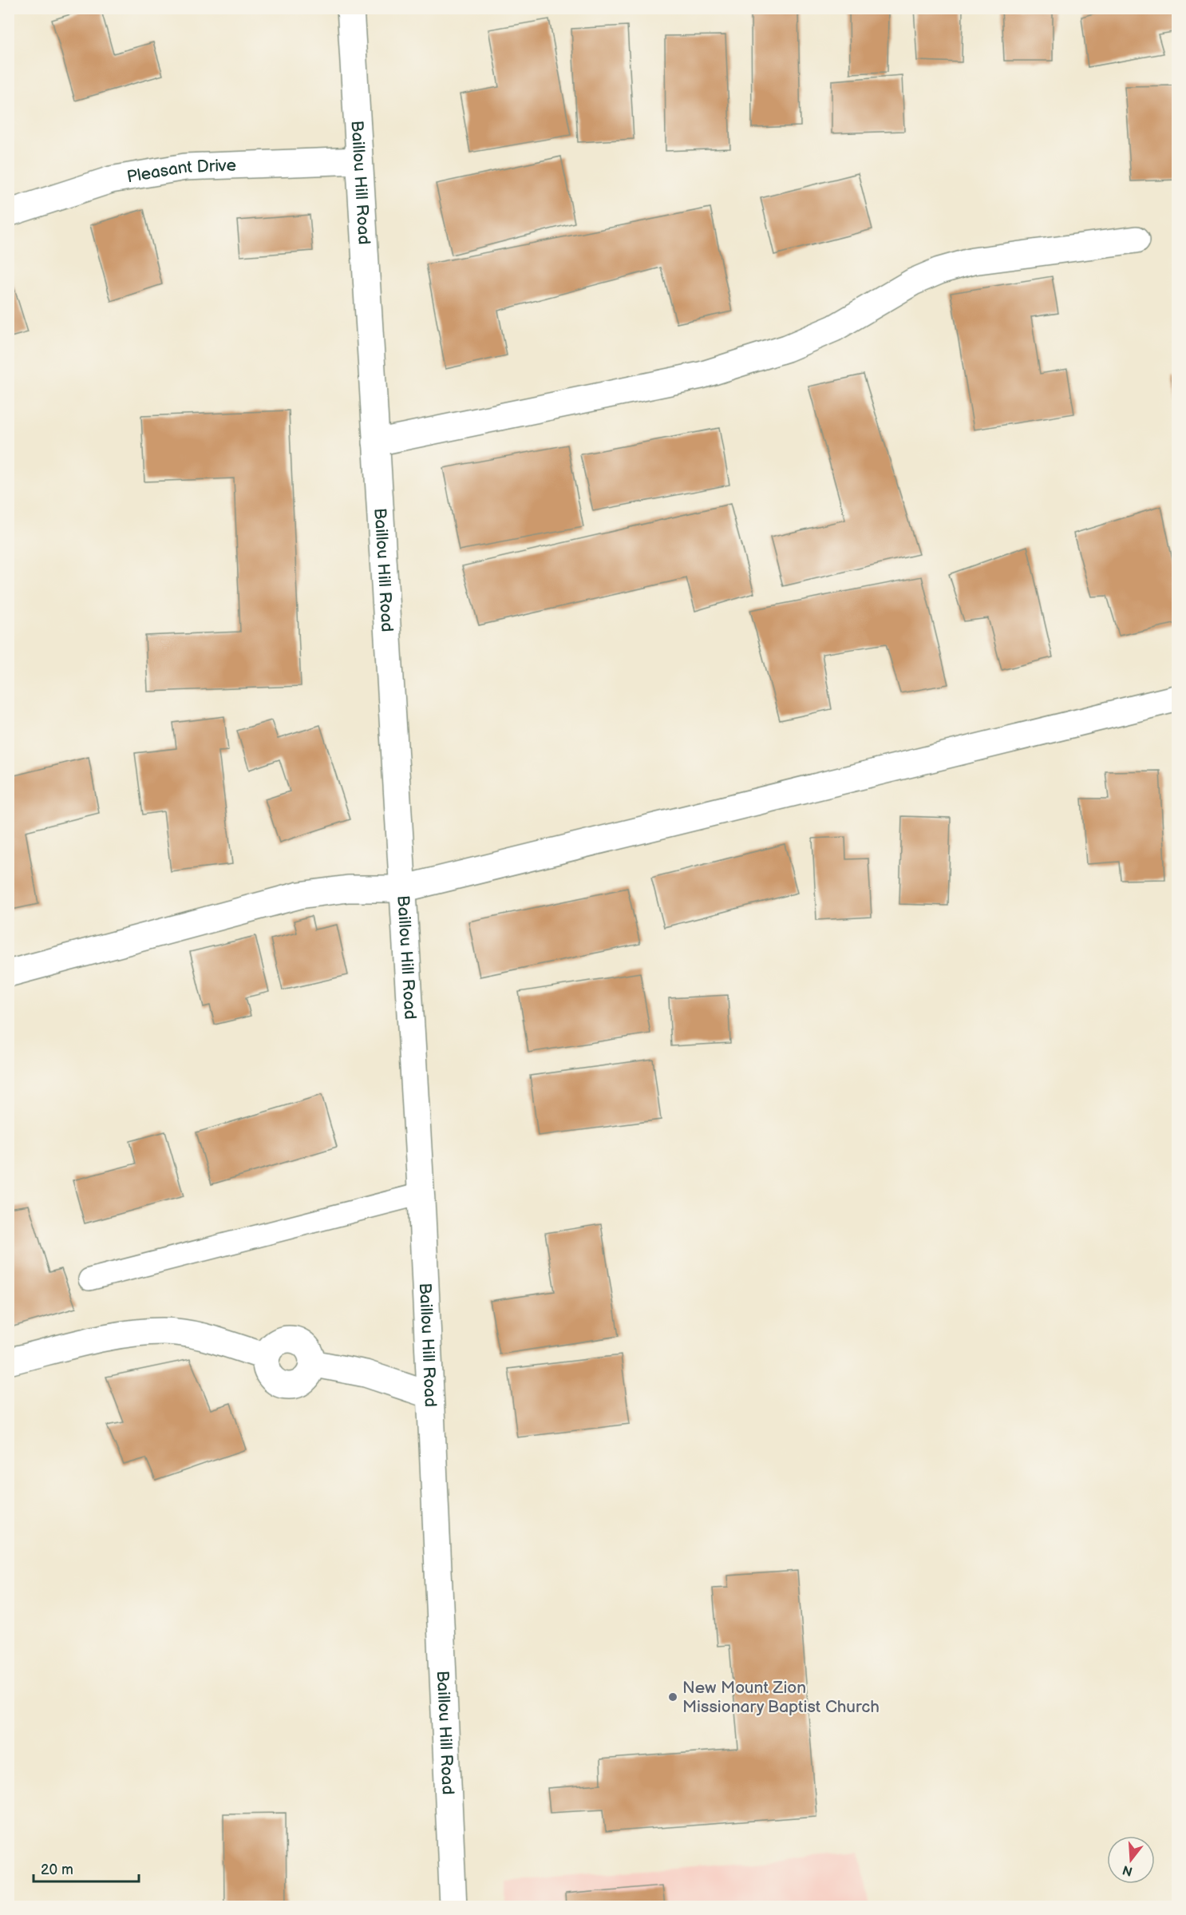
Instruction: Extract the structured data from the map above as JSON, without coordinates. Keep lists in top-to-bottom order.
{
  "streets": {
    "street": ["Pleasant Drive", "Baillou Hill Road"]
  },
  "crossings": [
    ["Pleasant Drive", "Baillou Hill Road"]
  ],
  "places": ["New Mount Zion Missionary Baptist Church"],
  "scale_bar": "20 m",
  "north": "bottom"
}
